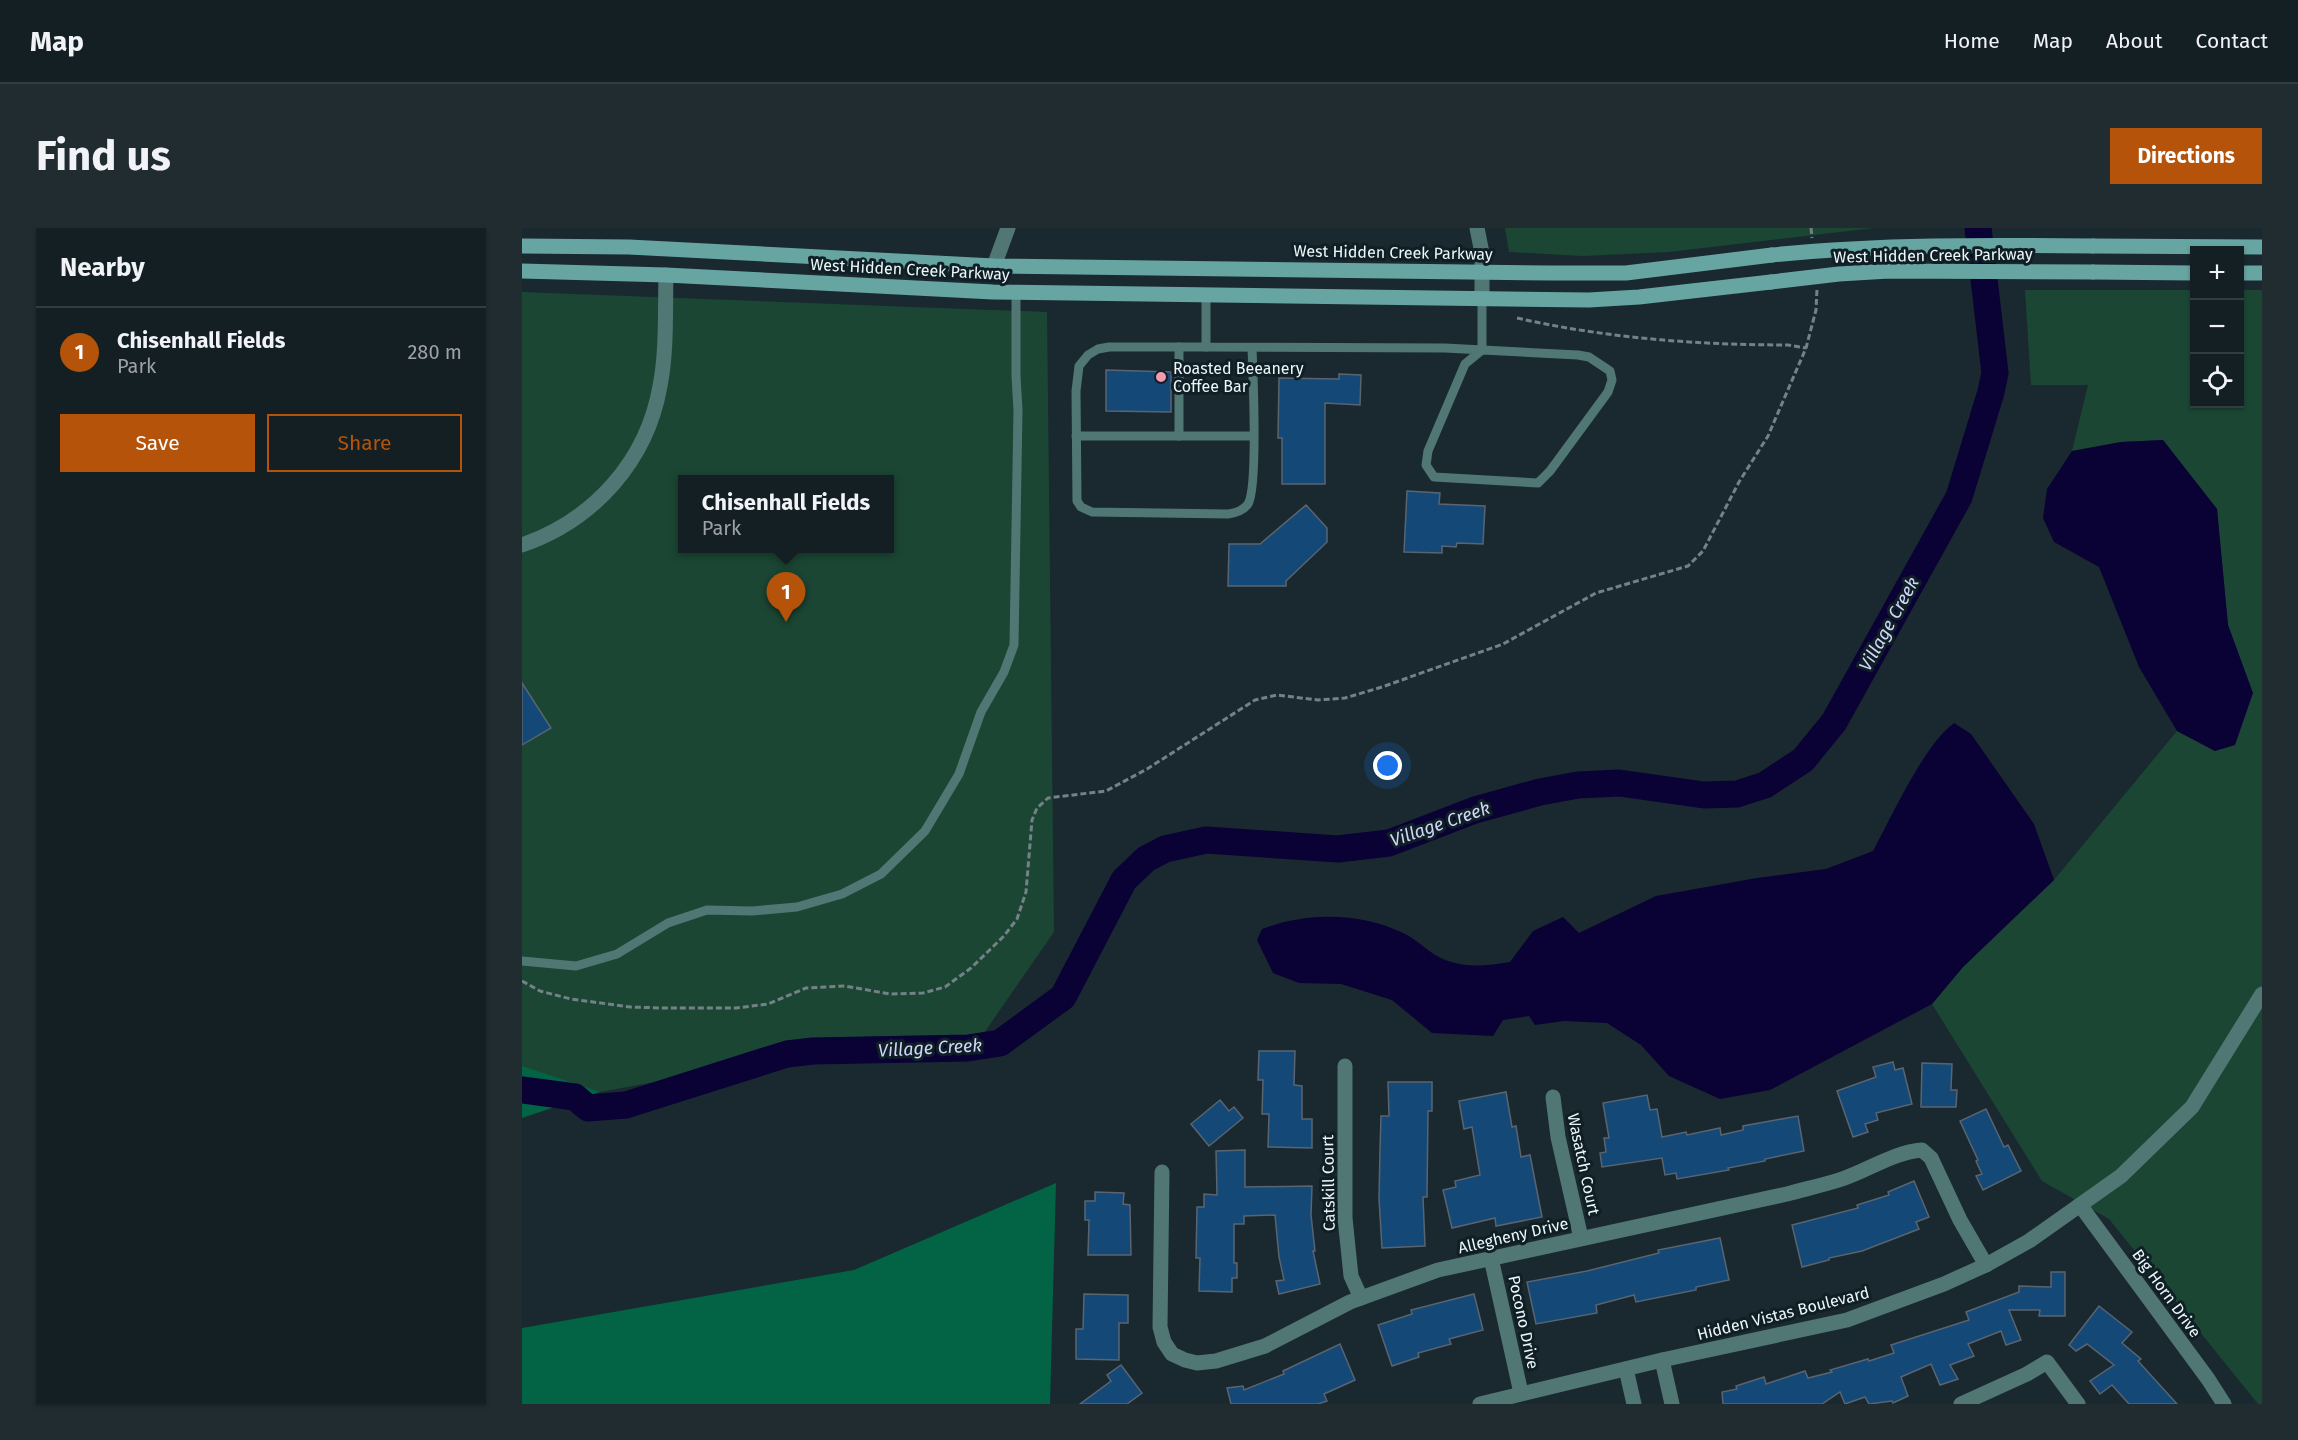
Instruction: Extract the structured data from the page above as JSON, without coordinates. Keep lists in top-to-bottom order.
{
  "streets": {
    "main road": ["West Hidden Creek Parkway"],
    "street": [
      "Wasatch Court",
      "Catskill Court",
      "Allegheny Drive",
      "Big Horn Drive",
      "Hidden Vistas Boulevard",
      "Pocono Drive"
    ]
  },
  "crossings": [
    ["Wasatch Court", "Allegheny Drive"],
    ["Catskill Court", "Allegheny Drive"],
    ["Allegheny Drive", "Hidden Vistas Boulevard"],
    ["Allegheny Drive", "Pocono Drive"],
    ["Big Horn Drive", "Hidden Vistas Boulevard"],
    ["Hidden Vistas Boulevard", "Pocono Drive"]
  ],
  "water": ["Village Creek"],
  "places": ["Roasted Beeanery Coffee Bar"],
  "page": {
    "header": "Map",
    "nav": [
      "Home",
      "Map",
      "About",
      "Contact"
    ],
    "buttons": [
      "Directions",
      ["Save", "Share"]
    ],
    "title": "Find us",
    "heading": "Nearby",
    "map_buttons": ["+", "−"],
    "list": [
      {
        "mark": "1",
        "name": "Chisenhall Fields",
        "note": "Park",
        "value": "280 m"
      }
    ],
    "popup": ["Chisenhall Fields", "Park"],
    "pins": "1"
  }
}
